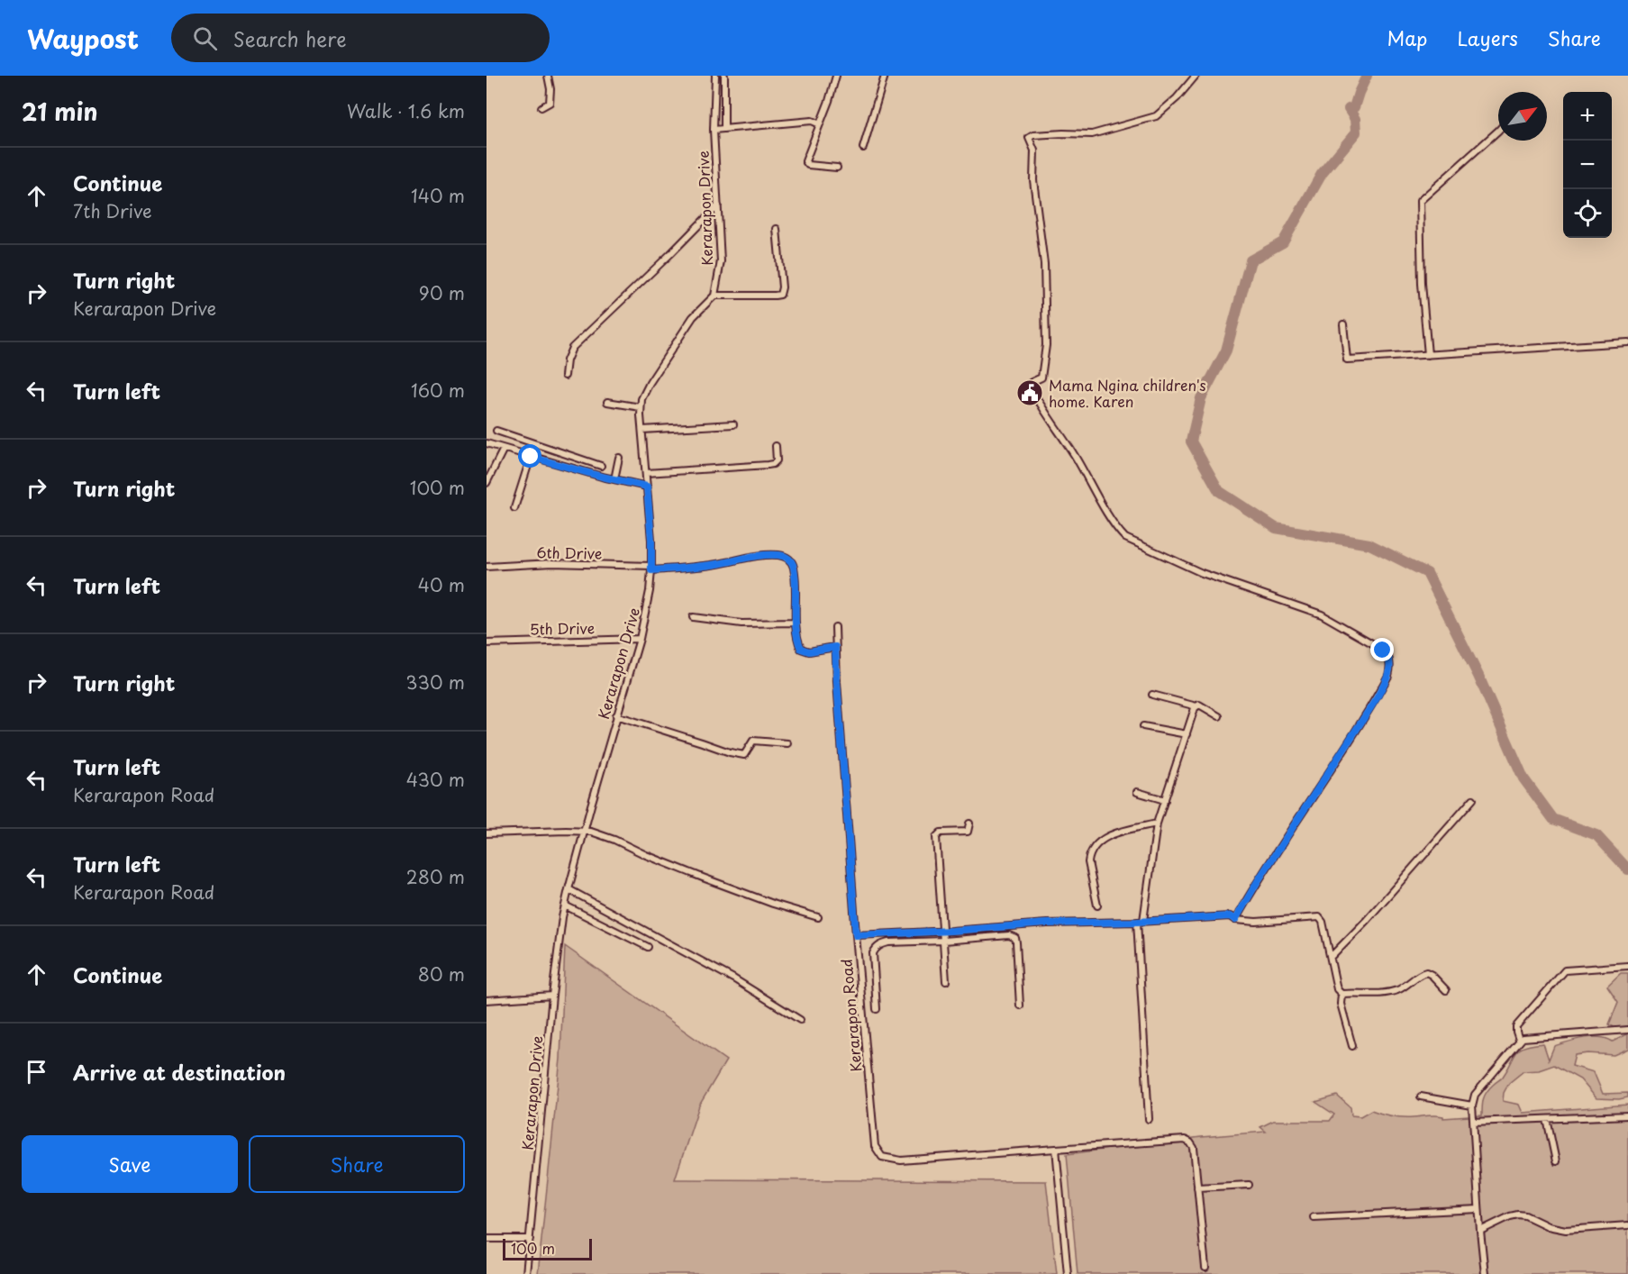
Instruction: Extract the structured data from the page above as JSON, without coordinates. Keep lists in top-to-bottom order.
{
  "streets": {
    "street": [
      "Kerarapon Drive",
      "6th Drive",
      "5th Drive",
      "Kerarapon Road"
    ]
  },
  "crossings": [
    ["Kerarapon Drive", "6th Drive"],
    ["Kerarapon Drive", "5th Drive"]
  ],
  "places": {
    "public building": ["Mama Ngina children's home. Karen"]
  },
  "scale_bar": "100 m",
  "north": "top right",
  "page": {
    "header": "Waypost",
    "search": "Search here",
    "nav": ["Map", "Layers", "Share"],
    "heading": ["21 min", "Walk · 1.6 km"],
    "map_buttons": ["+", "−"],
    "list": [
      ["Continue", "7th Drive", "140 m"],
      ["Turn right", "Kerarapon Drive", "90 m"],
      ["Turn left", "160 m"],
      ["Turn right", "100 m"],
      ["Turn left", "40 m"],
      ["Turn right", "330 m"],
      ["Turn left", "Kerarapon Road", "430 m"],
      ["Turn left", "Kerarapon Road", "280 m"],
      ["Continue", "80 m"],
      "Arrive at destination"
    ],
    "buttons": ["Save", "Share"],
    "scale": "100 m"
  }
}
